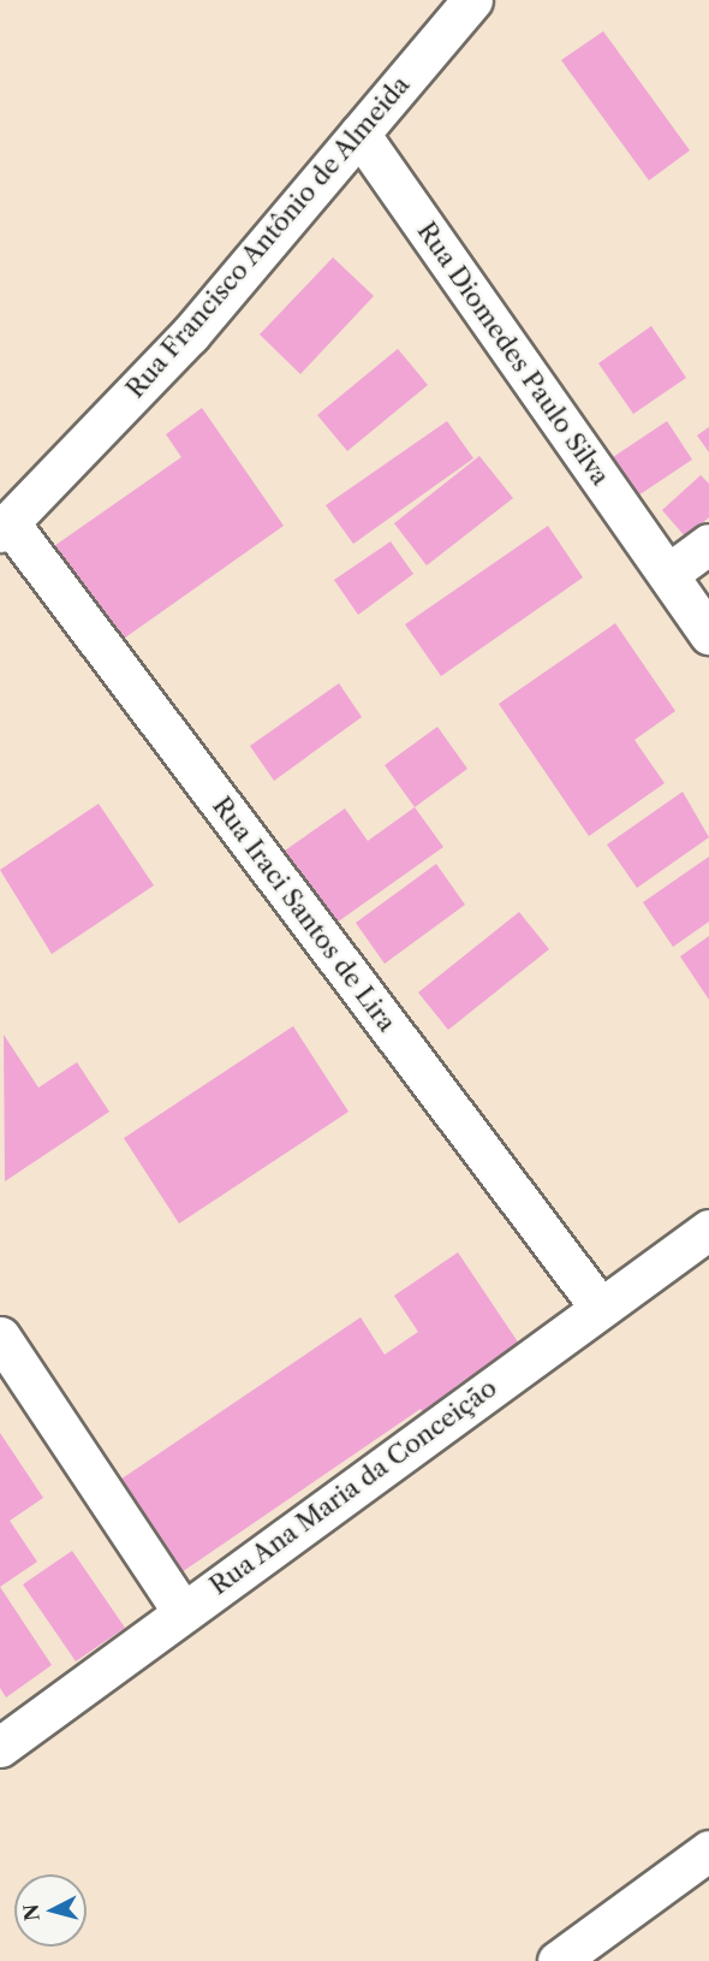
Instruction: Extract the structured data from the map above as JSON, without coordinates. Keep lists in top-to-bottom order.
{
  "streets": {
    "street": [
      "Rua Francisco Antônio de Almeida",
      "Rua Diomedes Paulo Silva",
      "Rua Iraci Santos de Lira",
      "Rua Ana Maria da Conceição"
    ]
  },
  "crossings": [
    ["Rua Francisco Antônio de Almeida", "Rua Diomedes Paulo Silva"],
    ["Rua Francisco Antônio de Almeida", "Rua Iraci Santos de Lira"],
    ["Rua Iraci Santos de Lira", "Rua Ana Maria da Conceição"]
  ],
  "north": "left"
}
